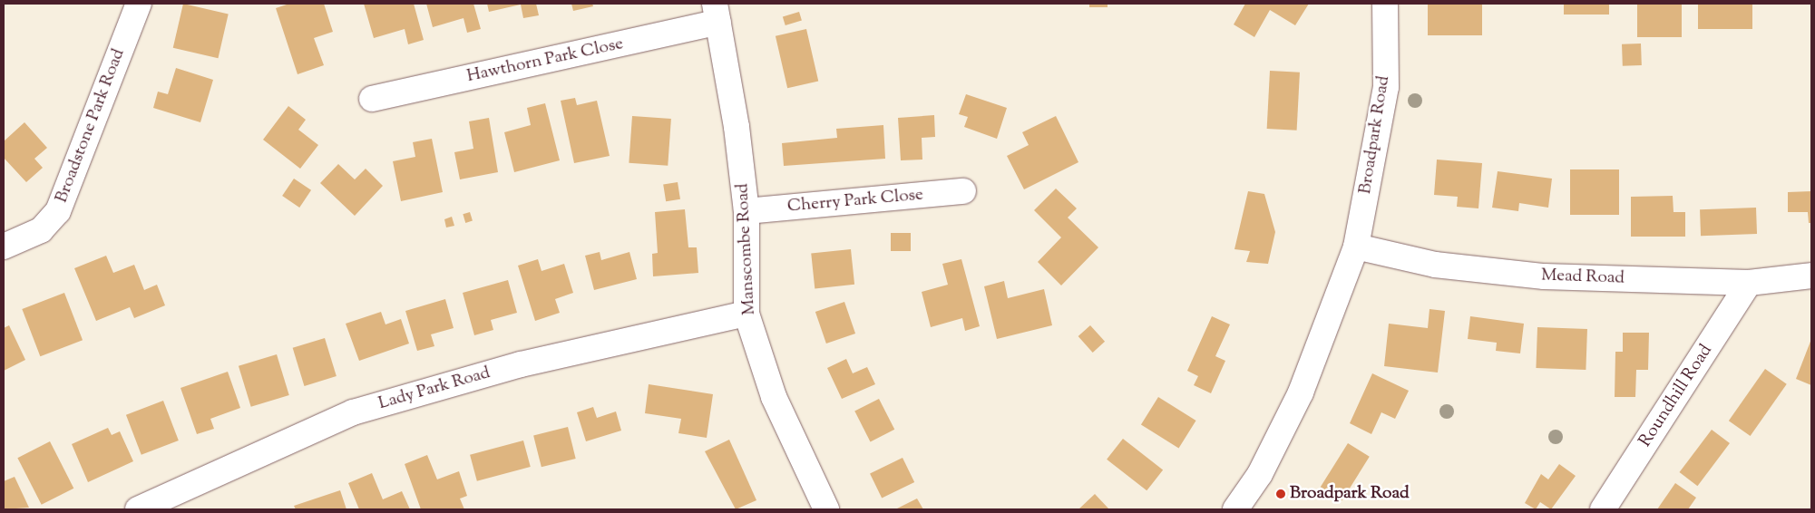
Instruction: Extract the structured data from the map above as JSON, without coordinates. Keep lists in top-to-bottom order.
{
  "streets": {
    "street": [
      "Hawthorn Park Close",
      "Broadstone Park Road",
      "Broadpark Road",
      "Cherry Park Close",
      "Manscombe Road",
      "Mead Road",
      "Lady Park Road",
      "Roundhill Road"
    ]
  },
  "crossings": [
    ["Hawthorn Park Close", "Manscombe Road"],
    ["Broadpark Road", "Mead Road"],
    ["Cherry Park Close", "Manscombe Road"],
    ["Manscombe Road", "Lady Park Road"],
    ["Mead Road", "Roundhill Road"]
  ],
  "places": ["Broadpark Road"]
}
